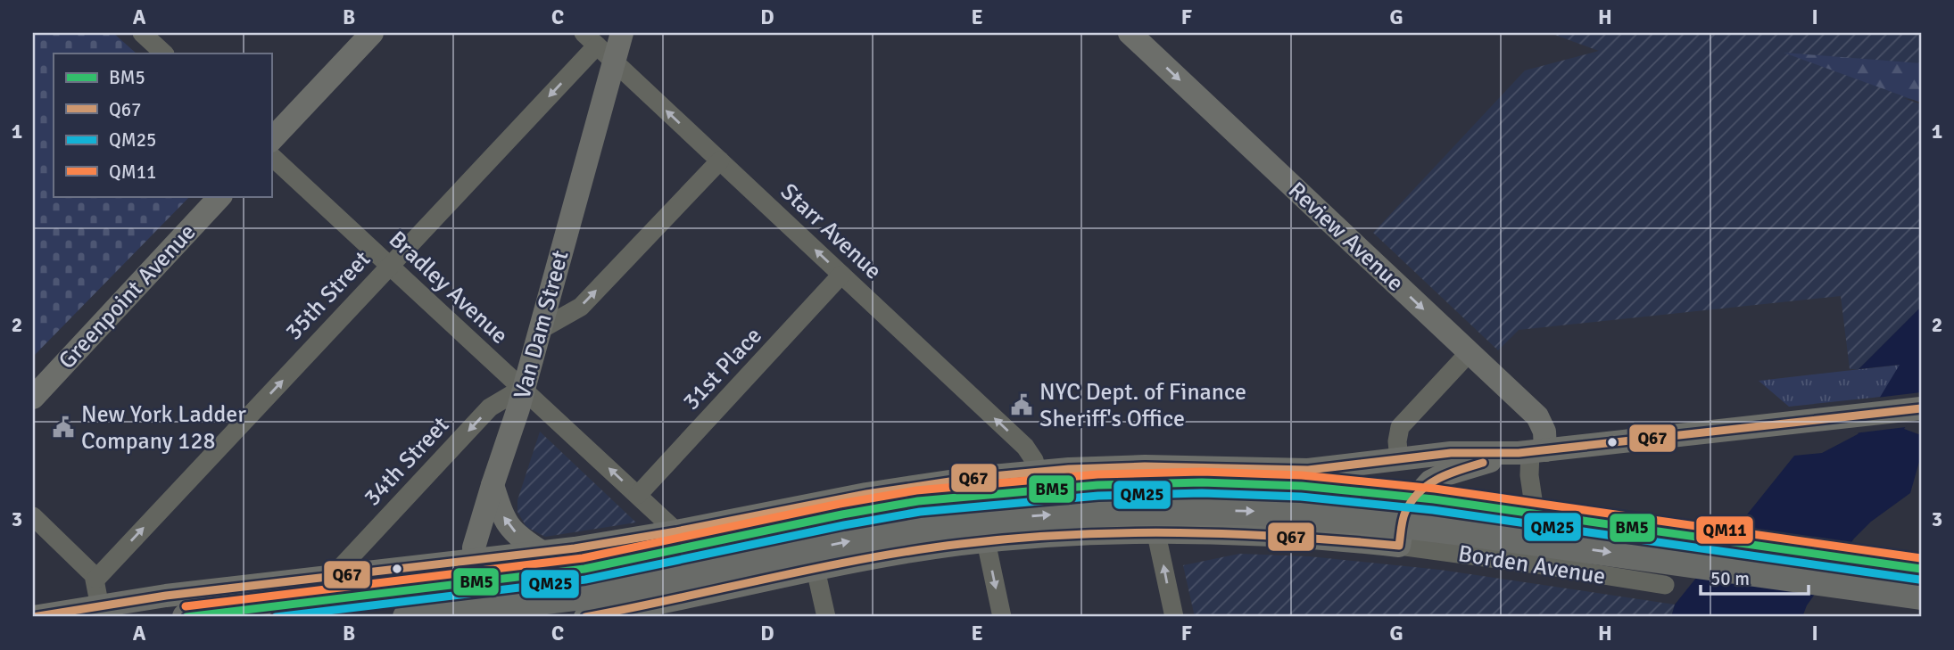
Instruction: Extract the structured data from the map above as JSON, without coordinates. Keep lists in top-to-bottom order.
{
  "streets": {
    "main road": [
      "Review Avenue",
      "Greenpoint Avenue",
      "Van Dam Street",
      "Borden Avenue"
    ],
    "street": [
      "Starr Avenue",
      "Bradley Avenue",
      "35th Street",
      "31st Place",
      "34th Street"
    ]
  },
  "crossings": [
    ["Starr Avenue", "35th Street"],
    ["Starr Avenue", "Van Dam Street"],
    ["Starr Avenue", "31st Place"],
    ["Review Avenue", "Borden Avenue"],
    ["Bradley Avenue", "35th Street"],
    ["Bradley Avenue", "Van Dam Street"],
    ["Bradley Avenue", "31st Place"],
    ["Bradley Avenue", "34th Street"],
    ["Van Dam Street", "34th Street"]
  ],
  "one_way": ["Starr Avenue", "Review Avenue", "34th Street"],
  "places": {
    "public building": ["NYC Dept. of Finance Sheriff's Office", "New York Ladder Company 128"]
  },
  "lines": [
    "transit line Q67",
    "transit line QM11",
    "transit line BM5",
    "transit line QM25"
  ],
  "legend": [
    "BM5",
    "Q67",
    "QM25",
    "QM11"
  ],
  "scale_bar": "50 m",
  "grid": {
    "columns": [
      "A",
      "B",
      "C",
      "D",
      "E",
      "F",
      "G",
      "H",
      "I"
    ],
    "rows": ["1", "2", "3"]
  }
}
